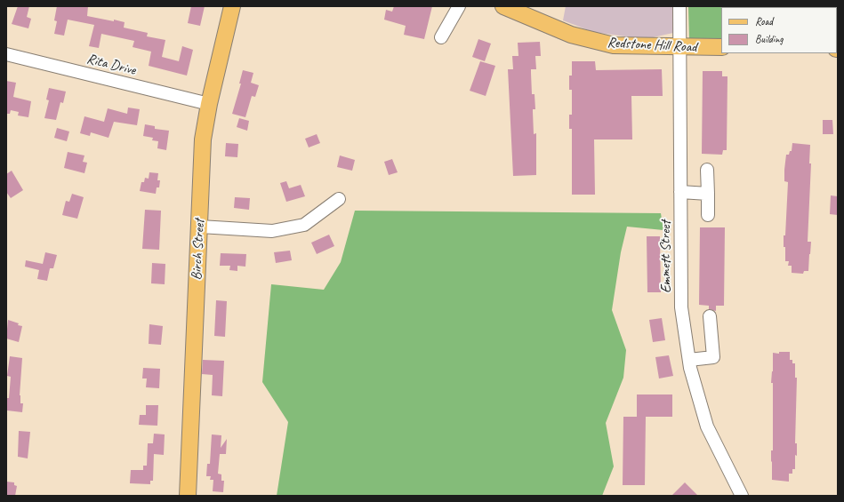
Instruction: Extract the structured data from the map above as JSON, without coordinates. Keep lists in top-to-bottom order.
{
  "streets": {
    "main road": ["Redstone Hill Road", "Birch Street"],
    "street": ["Rita Drive", "Emmett Street"]
  },
  "crossings": [
    ["Redstone Hill Road", "Emmett Street"],
    ["Rita Drive", "Birch Street"]
  ],
  "legend": ["Road", "Building"]
}
